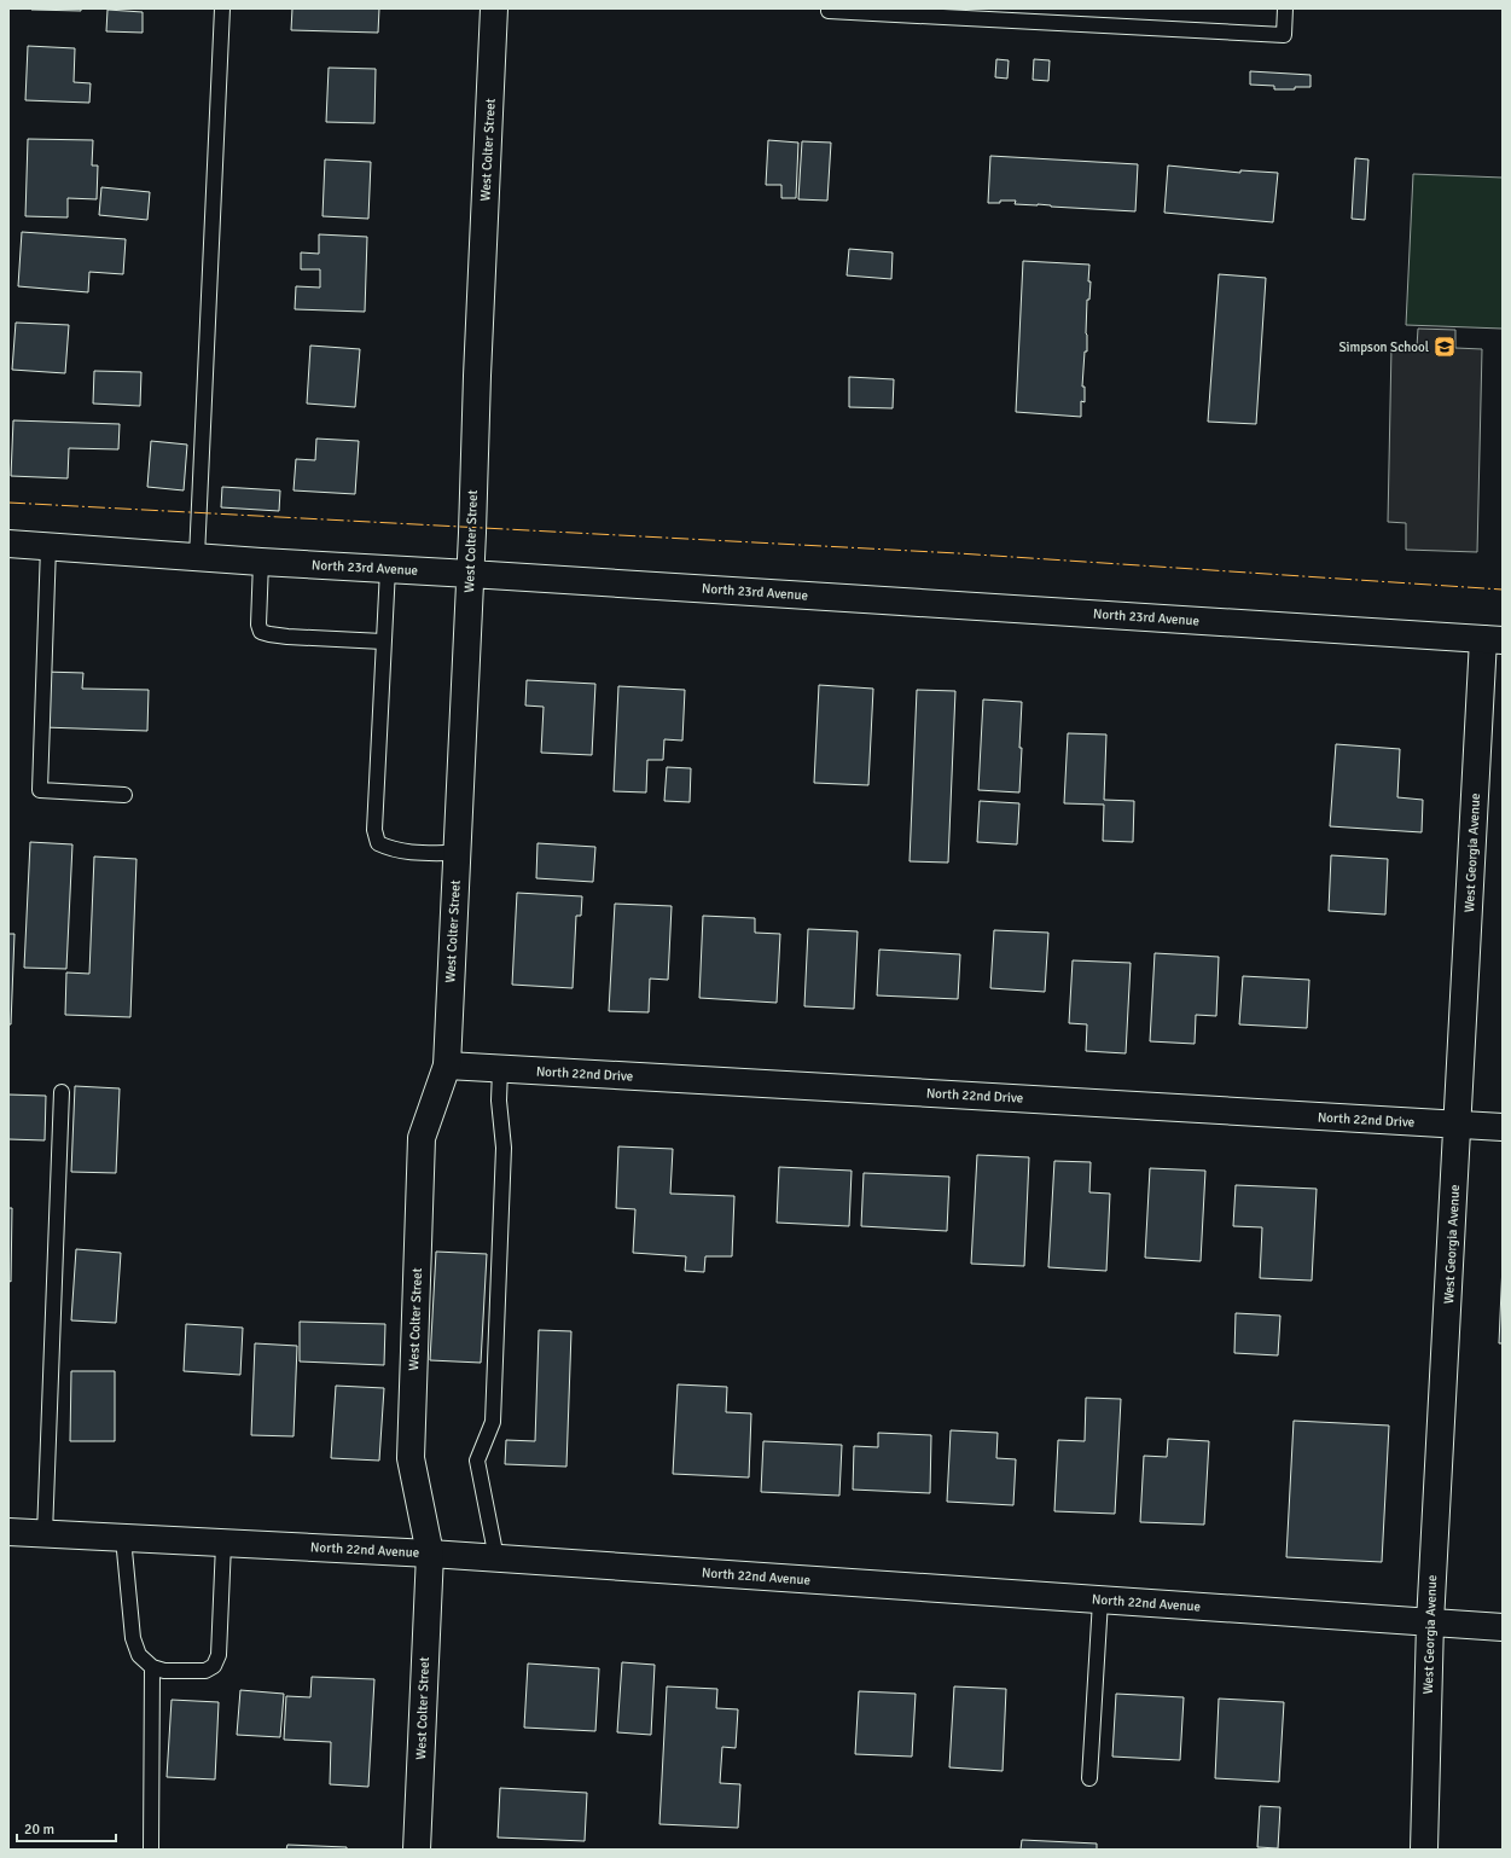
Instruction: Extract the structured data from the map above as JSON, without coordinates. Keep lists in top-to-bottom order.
{
  "streets": {
    "street": [
      "West Colter Street",
      "North 23rd Avenue",
      "West Georgia Avenue",
      "North 22nd Drive",
      "North 22nd Avenue"
    ]
  },
  "crossings": [
    ["West Colter Street", "North 23rd Avenue"],
    ["West Colter Street", "North 22nd Drive"],
    ["West Colter Street", "North 22nd Avenue"],
    ["North 23rd Avenue", "West Georgia Avenue"],
    ["West Georgia Avenue", "North 22nd Drive"],
    ["West Georgia Avenue", "North 22nd Avenue"]
  ],
  "places": {
    "school or university": ["Simpson School"]
  },
  "scale_bar": "20 m"
}
